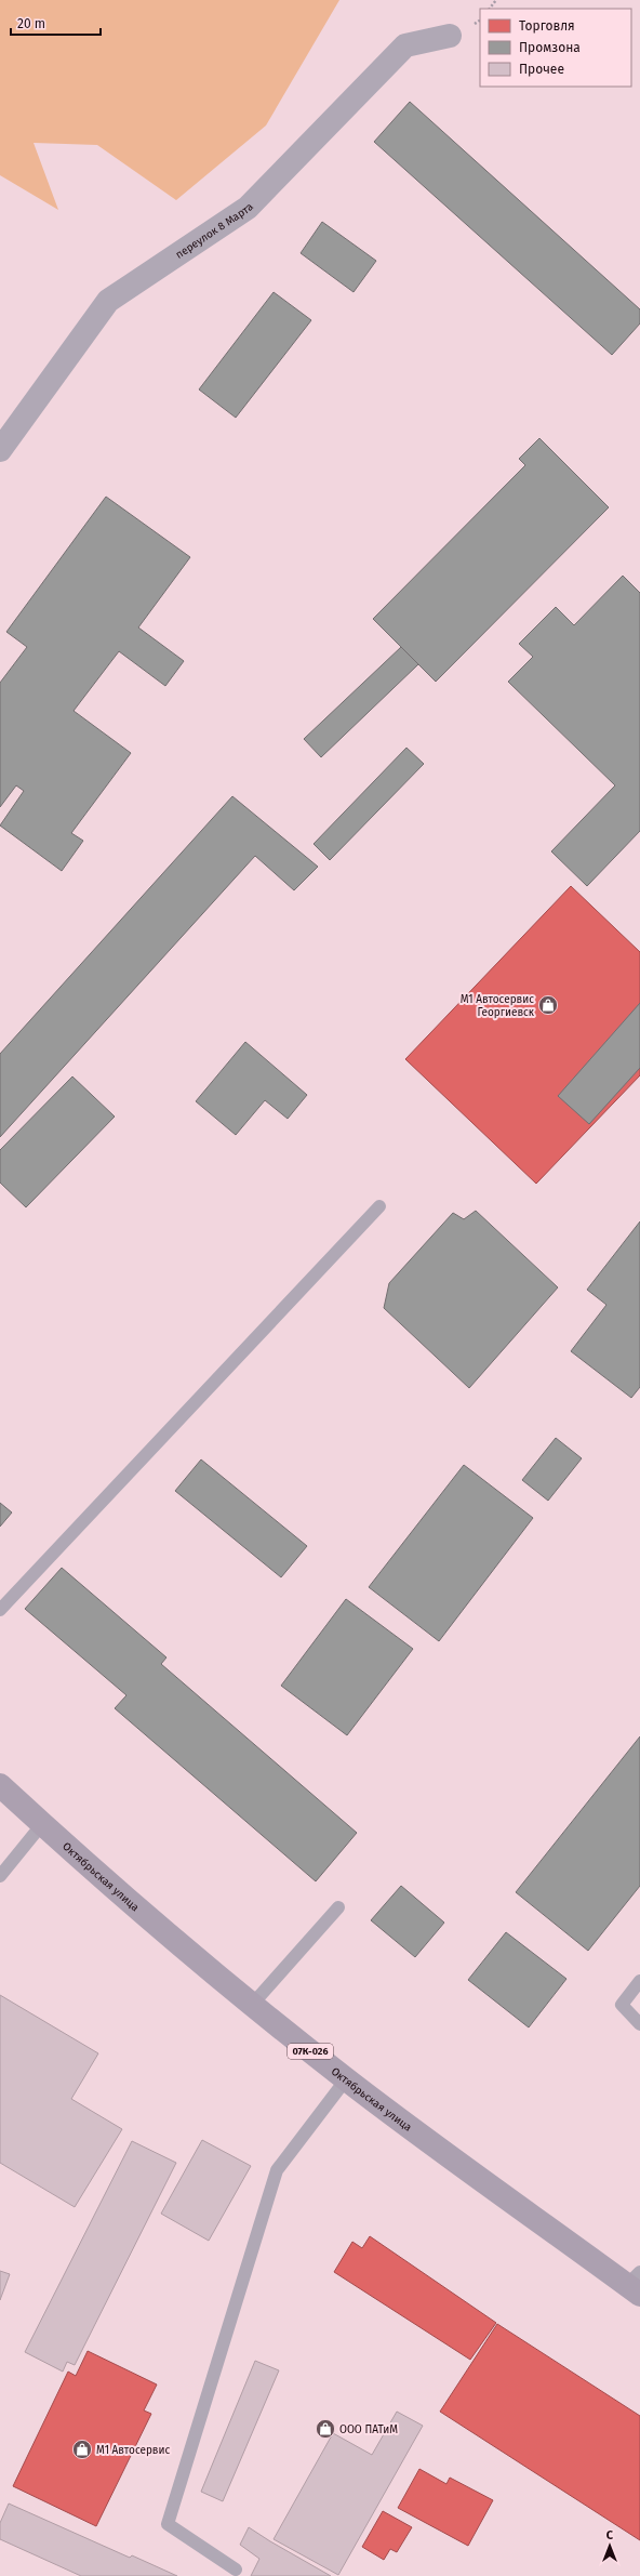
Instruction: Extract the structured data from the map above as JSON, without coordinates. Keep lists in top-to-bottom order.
{
  "streets": {
    "main road": ["Октябрьская улица", "07К-026"],
    "street": ["переулок 8 Марта"]
  },
  "places": {
    "shop": ["М1 Автосервис Георгиевск", "ООО ПАТиМ", "М1 Автосервис"]
  },
  "legend": ["Торговля", "Промзона", "Прочее"],
  "scale_bar": "20 m",
  "north": "top"
}
